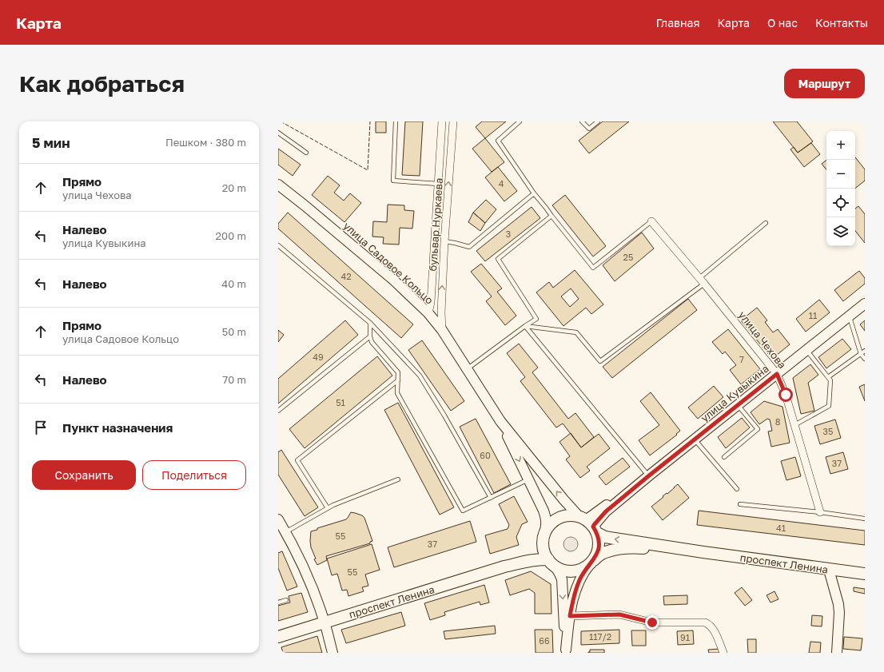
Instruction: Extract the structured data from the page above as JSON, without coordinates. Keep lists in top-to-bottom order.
{
  "streets": {
    "main road": ["улица Садовое Кольцо", "улица Кувыкина", "проспект Ленина"],
    "street": ["бульвар Нуркаева", "улица Чехова"]
  },
  "crossings": [
    ["бульвар Нуркаева", "улица Садовое Кольцо"],
    ["улица Садовое Кольцо", "улица Кувыкина"],
    ["улица Садовое Кольцо", "проспект Ленина"],
    ["улица Чехова", "улица Кувыкина"],
    ["улица Кувыкина", "проспект Ленина"]
  ],
  "house_numbers": [
    "4",
    "3",
    "25",
    "42",
    "11",
    "49",
    "7",
    "51",
    "8",
    "35",
    "60",
    "37",
    "41",
    "55",
    "37",
    "55",
    "117/2",
    "91",
    "66"
  ],
  "page": {
    "header": "Карта",
    "nav": [
      "Главная",
      "Карта",
      "О нас",
      "Контакты"
    ],
    "buttons": [
      "Маршрут",
      ["Сохранить", "Поделиться"]
    ],
    "title": "Как добраться",
    "heading": ["5 мин", "Пешком · 380 m"],
    "map_buttons": ["+", "−"],
    "list": [
      ["Прямо", "улица Чехова", "20 m"],
      ["Налево", "улица Кувыкина", "200 m"],
      ["Налево", "40 m"],
      ["Прямо", "улица Садовое Кольцо", "50 m"],
      ["Налево", "70 m"],
      "Пункт назначения"
    ]
  }
}
